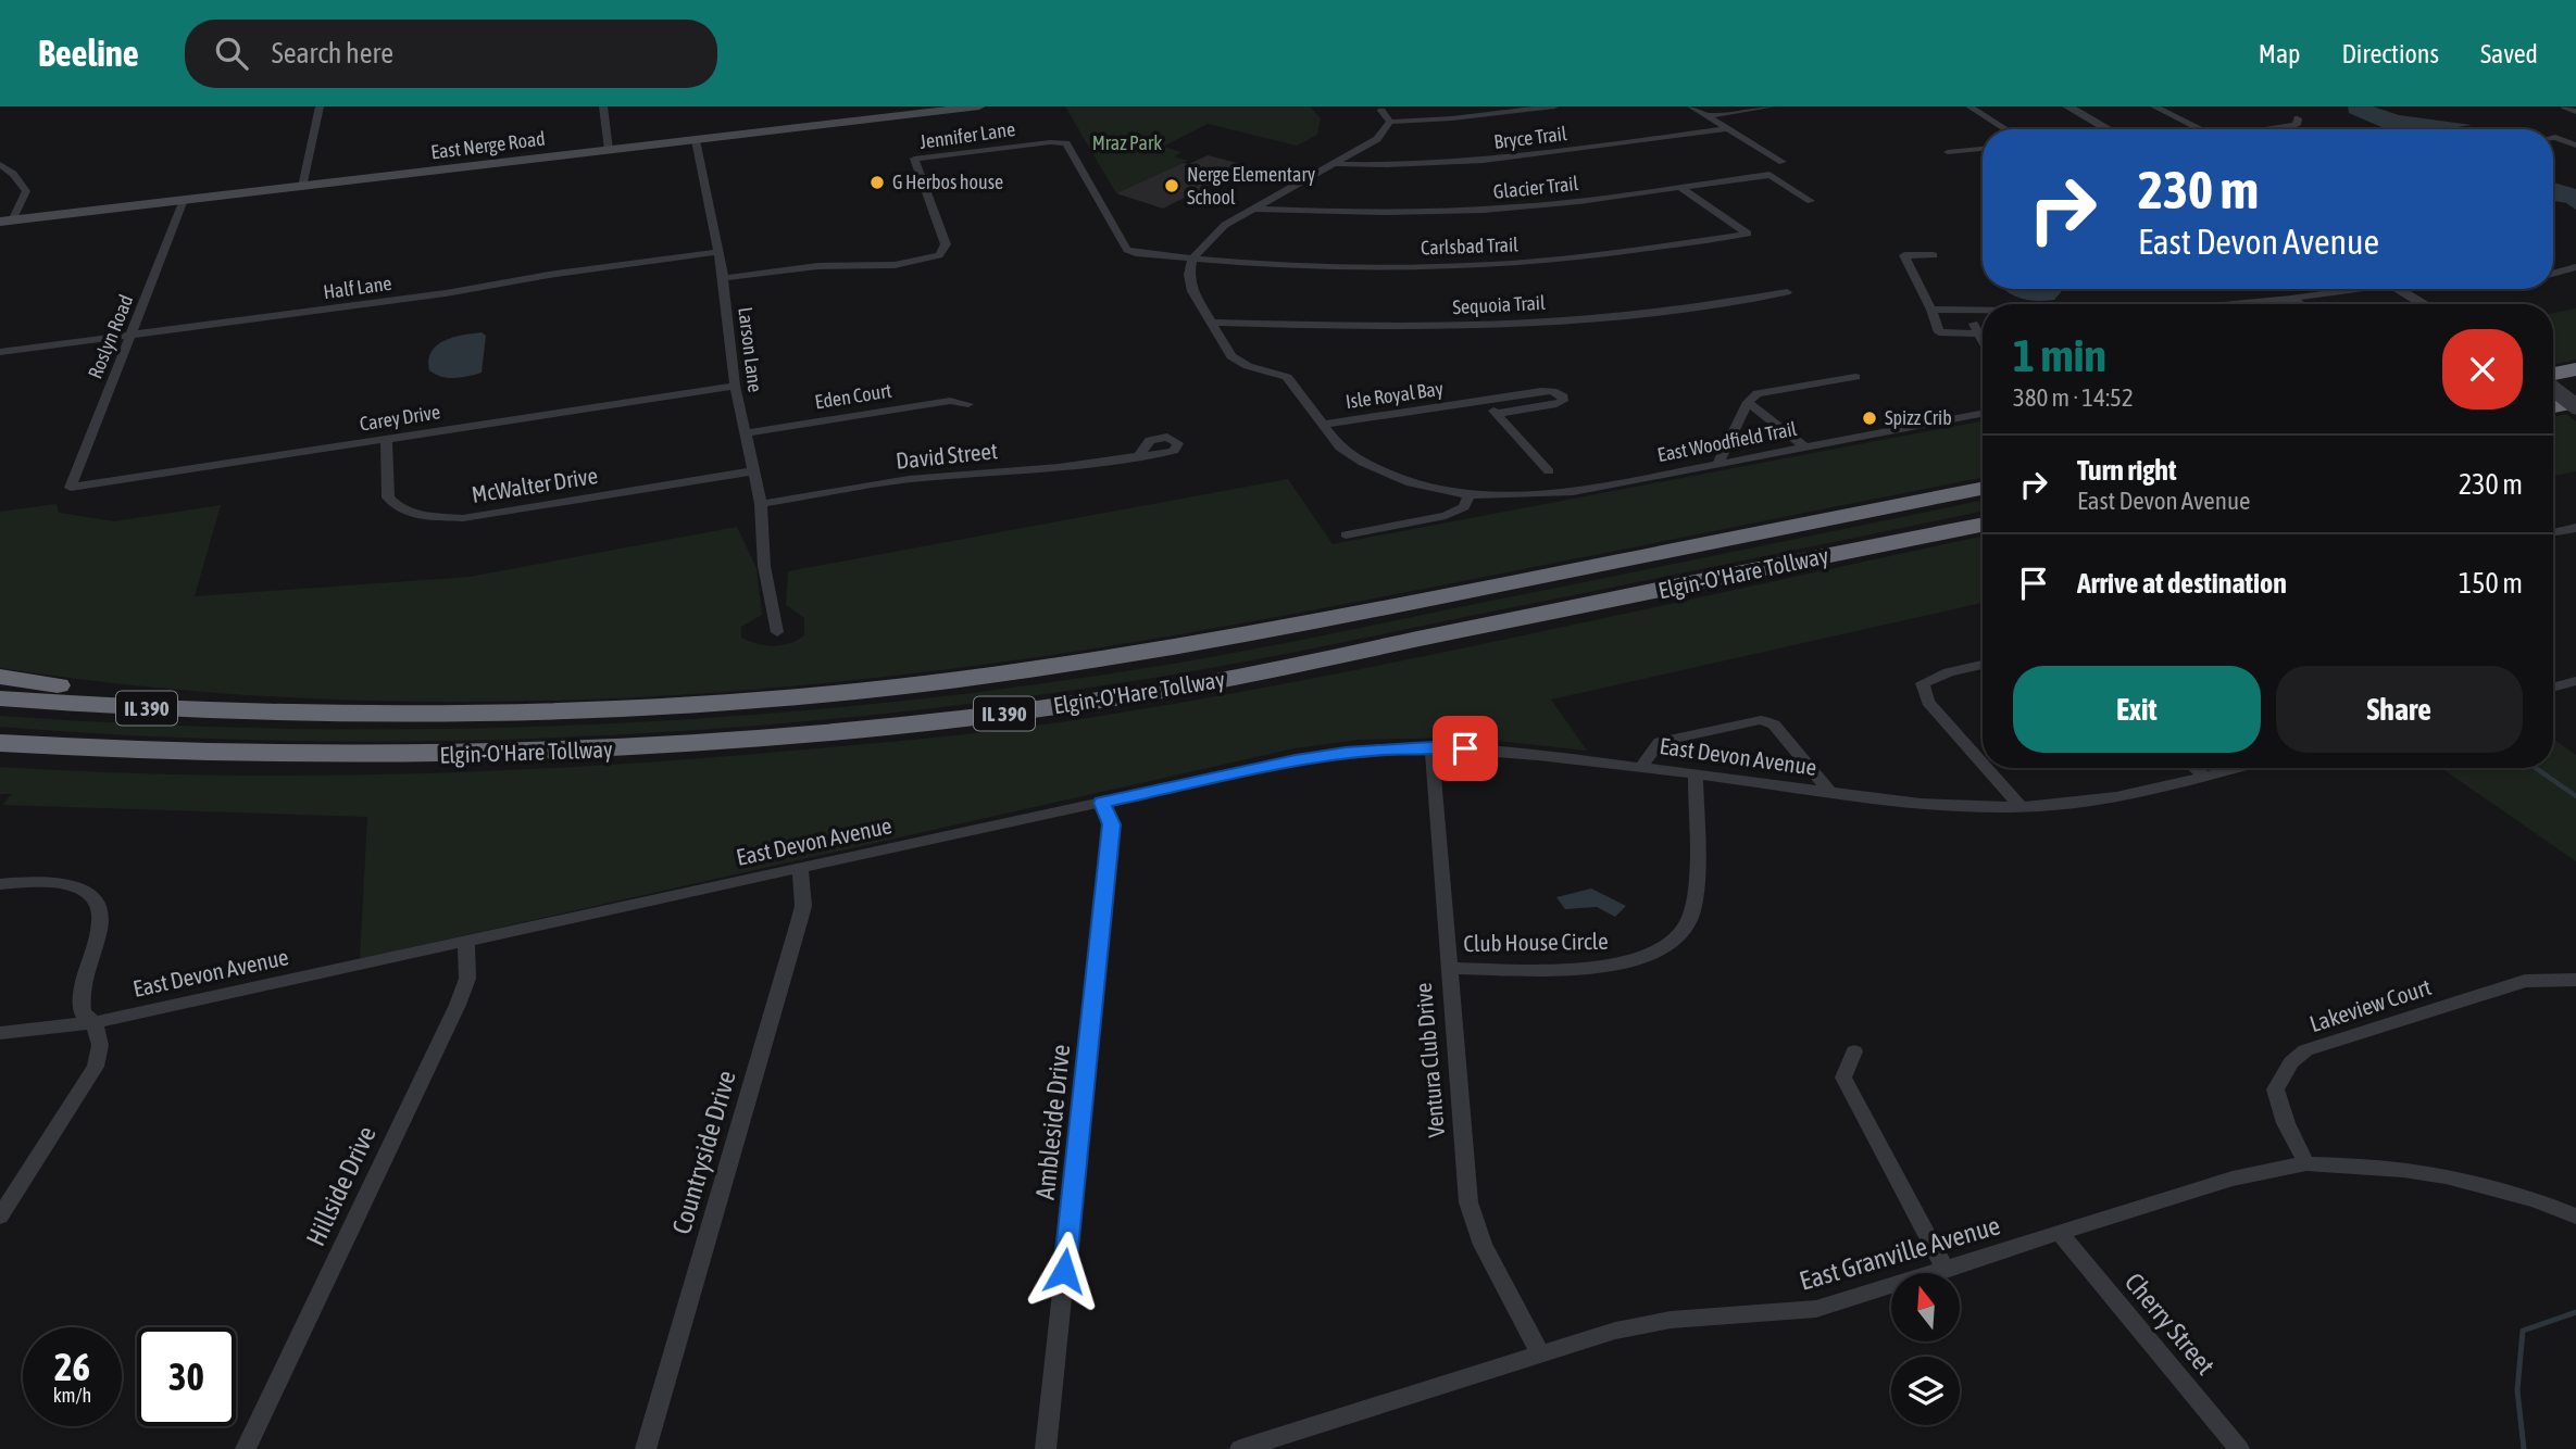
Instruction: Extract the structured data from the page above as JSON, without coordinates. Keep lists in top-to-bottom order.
{
  "streets": {
    "highway": ["Elgin-O'Hare Tollway", "IL 390"],
    "main road": ["East Nerge Road"],
    "street": [
      "Jennifer Lane",
      "Bryce Trail",
      "Glacier Trail",
      "Carlsbad Trail",
      "Half Lane",
      "Sequoia Trail",
      "Roslyn Road",
      "Larson Lane",
      "Isle Royal Bay",
      "Eden Court",
      "Carey Drive",
      "East Woodfield Trail",
      "David Street",
      "McWalter Drive",
      "East Devon Avenue",
      "Club House Circle",
      "Lakeview Court",
      "Ventura Club Drive",
      "Ambleside Drive",
      "Countryside Drive",
      "Hillside Drive",
      "East Granville Avenue",
      "Cherry Street"
    ]
  },
  "crossings": [
    ["Jennifer Lane", "Carlsbad Trail"],
    ["Jennifer Lane", "Larson Lane"],
    ["Jennifer Lane", "East Woodfield Trail"],
    ["East Nerge Road", "Roslyn Road"],
    ["East Nerge Road", "Larson Lane"],
    ["Glacier Trail", "Carlsbad Trail"],
    ["Carlsbad Trail", "East Woodfield Trail"],
    ["Half Lane", "Roslyn Road"],
    ["Half Lane", "Larson Lane"],
    ["Sequoia Trail", "East Woodfield Trail"],
    ["Roslyn Road", "Carey Drive"],
    ["Larson Lane", "Eden Court"],
    ["Larson Lane", "Carey Drive"],
    ["Larson Lane", "David Street"],
    ["Larson Lane", "McWalter Drive"],
    ["Isle Royal Bay", "East Woodfield Trail"],
    ["Carey Drive", "McWalter Drive"],
    ["East Devon Avenue", "Club House Circle"],
    ["East Devon Avenue", "Ventura Club Drive"],
    ["East Devon Avenue", "Ambleside Drive"],
    ["East Devon Avenue", "Countryside Drive"],
    ["East Devon Avenue", "Hillside Drive"],
    ["Club House Circle", "Ventura Club Drive"],
    ["Lakeview Court", "East Granville Avenue"],
    ["Ventura Club Drive", "East Granville Avenue"],
    ["East Granville Avenue", "Cherry Street"]
  ],
  "parks": ["Mraz Park"],
  "places": ["G Herbos house", "Nerge Elementary School", "Spizz Crib"],
  "north": "top",
  "page": {
    "header": "Beeline",
    "search": "Search here",
    "nav": ["Map", "Directions", "Saved"],
    "turn": ["230 m", "East Devon Avenue"],
    "heading": ["1 min", "380 m · 14:52"],
    "list": [
      {
        "name": "Turn right",
        "note": "East Devon Avenue",
        "value": "230 m"
      },
      {
        "name": "Arrive at destination",
        "value": "150 m"
      }
    ],
    "buttons": ["Exit", "Share"],
    "speed": "26 km/h",
    "limit": "30"
  }
}
